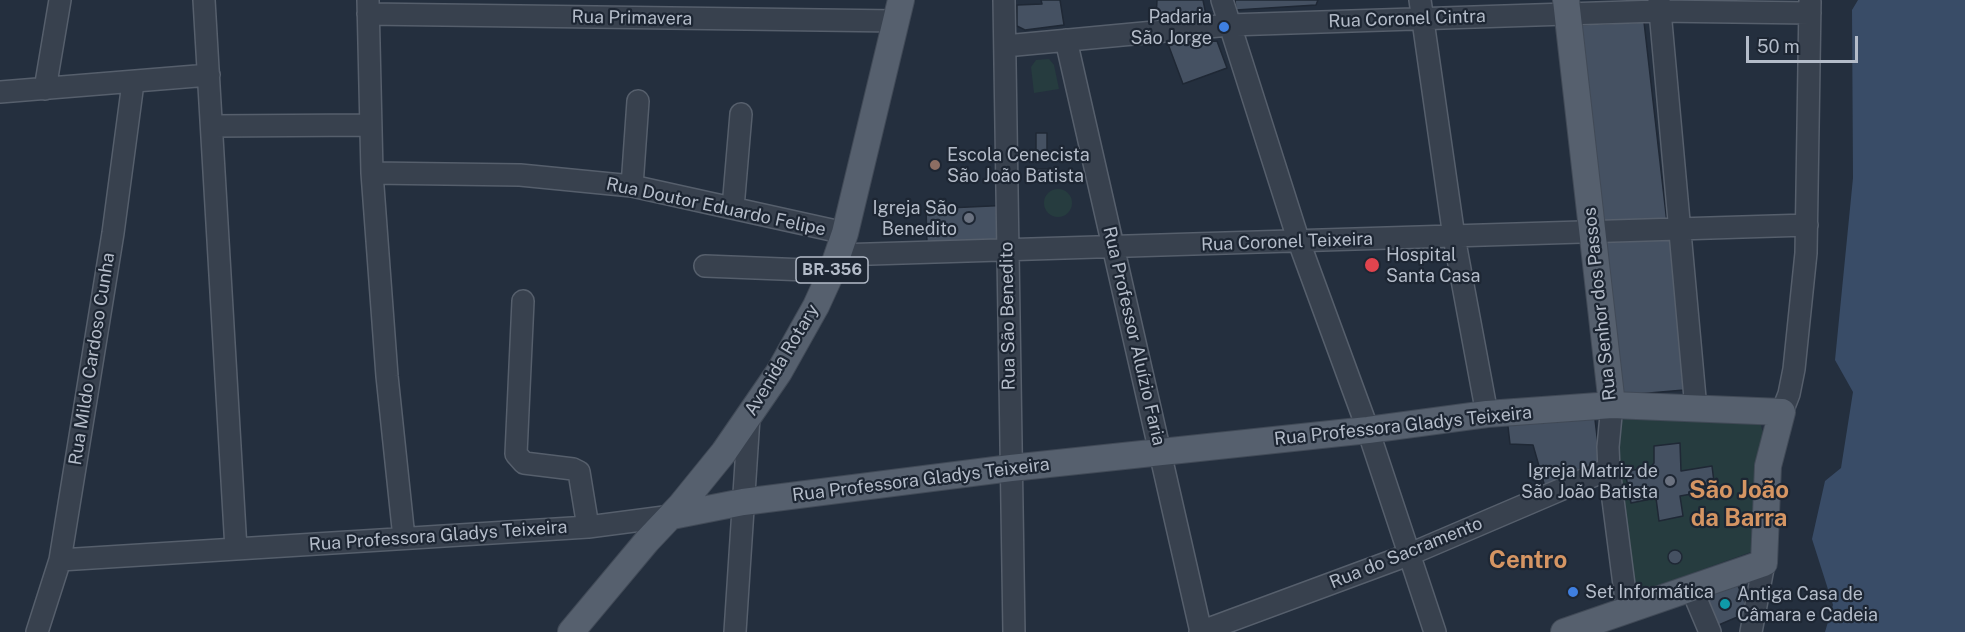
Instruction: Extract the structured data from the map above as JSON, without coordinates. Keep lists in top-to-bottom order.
{
  "streets": {
    "main road": [
      "BR-356",
      "Rua Senhor dos Passos",
      "Avenida Rotary",
      "Rua Professora Gladys Teixeira"
    ],
    "street": [
      "Rua Primavera",
      "Rua Coronel Cintra",
      "Rua Doutor Eduardo Felipe",
      "Rua Coronel Teixeira",
      "Rua São Benedito",
      "Rua Professor Aluízio Faria",
      "Rua Mildo Cardoso Cunha",
      "Rua do Sacramento"
    ]
  },
  "crossings": [
    ["Rua Primavera", "Avenida Rotary"],
    ["Rua Coronel Cintra", "Rua Senhor dos Passos"],
    ["Rua Coronel Cintra", "Rua São Benedito"],
    ["Rua Coronel Cintra", "Rua Professor Aluízio Faria"],
    ["Rua Doutor Eduardo Felipe", "Rua Coronel Teixeira"],
    ["Rua Doutor Eduardo Felipe", "Avenida Rotary"],
    ["Rua Coronel Teixeira", "Rua Senhor dos Passos"],
    ["Rua Coronel Teixeira", "Rua São Benedito"],
    ["Rua Coronel Teixeira", "Rua Professor Aluízio Faria"],
    ["Rua Coronel Teixeira", "Avenida Rotary"],
    ["Rua Senhor dos Passos", "Rua Professora Gladys Teixeira"],
    ["Rua Senhor dos Passos", "Rua do Sacramento"],
    ["Rua São Benedito", "Rua Professora Gladys Teixeira"],
    ["Rua Professor Aluízio Faria", "Rua Professora Gladys Teixeira"],
    ["Rua Professor Aluízio Faria", "Rua do Sacramento"],
    ["Rua Mildo Cardoso Cunha", "Rua Professora Gladys Teixeira"],
    ["Avenida Rotary", "Rua Professora Gladys Teixeira"]
  ],
  "districts": ["São João da Barra", "Centro"],
  "places": [
    "Padaria São Jorge",
    "Escola Cenecista São João Batista",
    "Igreja São Benedito",
    "Hospital Santa Casa",
    "Igreja Matriz de São João Batista",
    "Set Informática",
    "Antiga Casa de Câmara e Cadeia"
  ],
  "scale_bar": "50 m"
}
